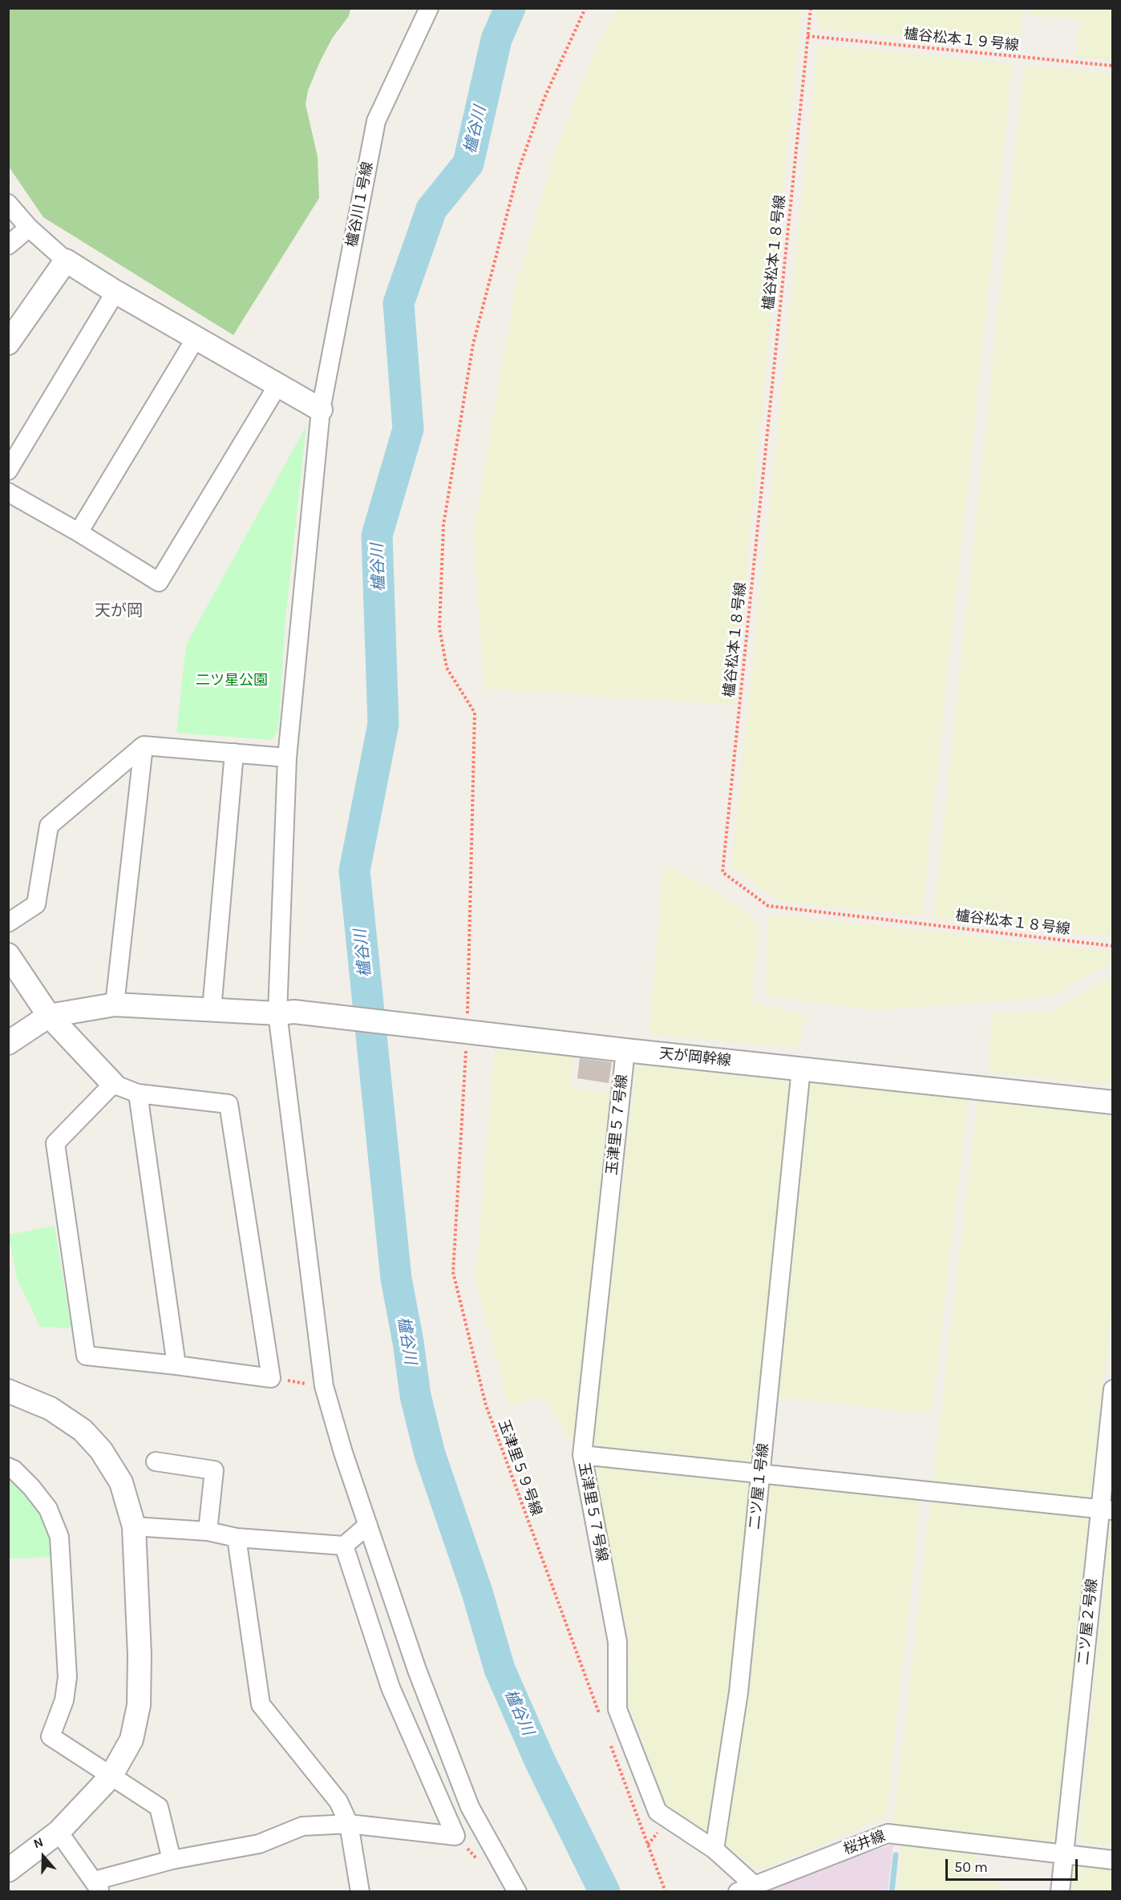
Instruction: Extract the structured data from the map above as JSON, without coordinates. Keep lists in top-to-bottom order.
{
  "streets": {
    "street": [
      "櫨谷川１号線",
      "天が岡幹線",
      "玉津里５７号線",
      "二ツ屋１号線",
      "二ツ屋２号線",
      "桜井線"
    ],
    "path": ["櫨谷松本１９号線", "櫨谷松本１８号線", "玉津里５９号線"]
  },
  "crossings": [
    ["櫨谷松本１９号線", "櫨谷松本１８号線"],
    ["櫨谷川１号線", "天が岡幹線"],
    ["天が岡幹線", "玉津里５７号線"],
    ["天が岡幹線", "玉津里５９号線"],
    ["天が岡幹線", "二ツ屋１号線"],
    ["玉津里５７号線", "二ツ屋１号線"],
    ["二ツ屋２号線", "桜井線"]
  ],
  "districts": ["天が岡"],
  "water": ["櫨谷川"],
  "parks": ["二ツ星公園"],
  "scale_bar": "50 m",
  "north": "top"
}
